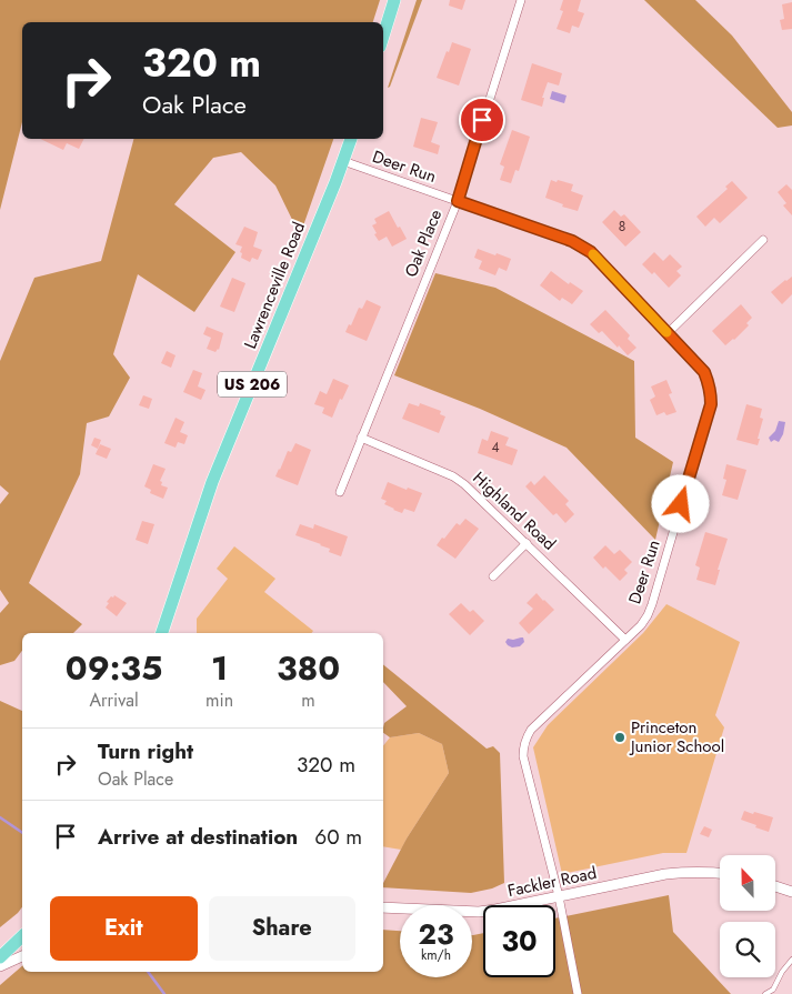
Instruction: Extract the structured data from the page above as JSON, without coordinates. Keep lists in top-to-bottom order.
{
  "streets": {
    "highway": ["Lawrenceville Road", "US 206"],
    "street": [
      "Deer Run",
      "Oak Place",
      "Highland Road",
      "Fackler Road"
    ]
  },
  "crossings": [
    ["Deer Run", "Oak Place"],
    ["Deer Run", "Lawrenceville Road"],
    ["Deer Run", "Highland Road"],
    ["Deer Run", "Fackler Road"],
    ["Oak Place", "Highland Road"]
  ],
  "places": ["Princeton Junior School"],
  "house_numbers": ["8", "4"],
  "north": "top",
  "page": {
    "turn": ["320 m", "Oak Place"],
    "eta": [
      "09:35",
      "Arrival",
      "1",
      "min",
      "380",
      "m"
    ],
    "list": [
      {
        "name": "Turn right",
        "note": "Oak Place",
        "value": "320 m"
      },
      {
        "name": "Arrive at destination",
        "value": "60 m"
      }
    ],
    "buttons": ["Exit", "Share"],
    "speed": "23 km/h",
    "limit": "30"
  }
}
